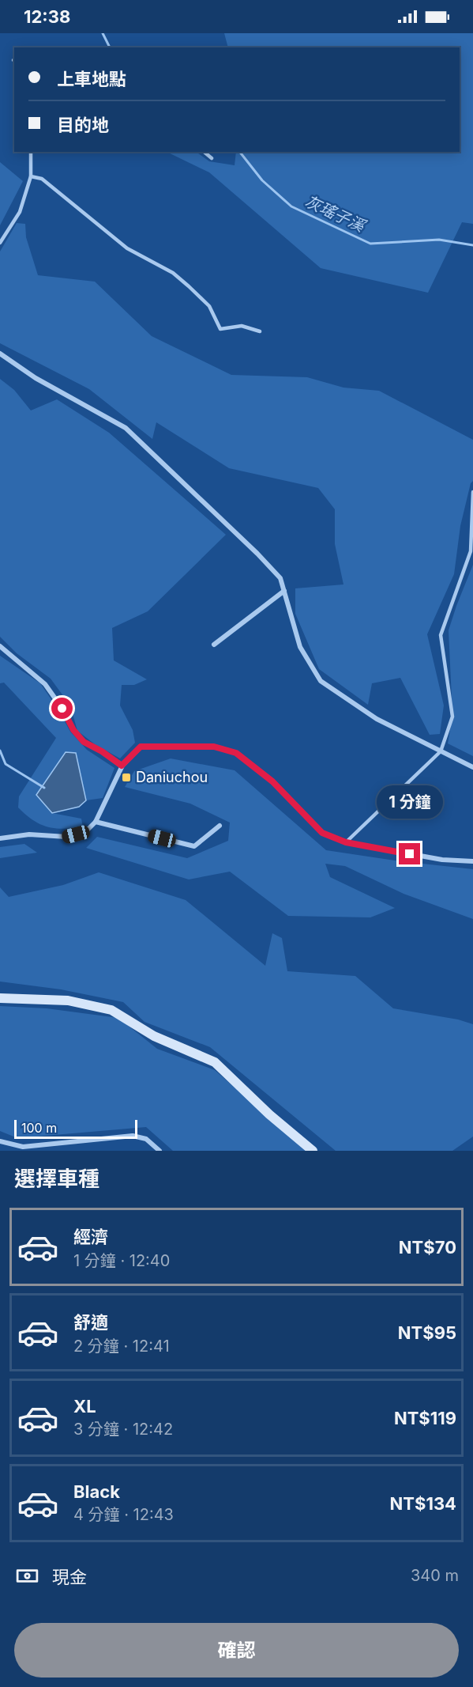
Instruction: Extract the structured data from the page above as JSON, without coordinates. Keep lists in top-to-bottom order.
{
  "water": ["灰瑤子溪"],
  "places": {
    "transit": ["Daniuchou"]
  },
  "scale_bar": "100 m",
  "page": {
    "status": "12:38",
    "banner": ["上車地點", "目的地"],
    "bubble": "1 分鐘",
    "scale": "100 m",
    "heading": "選擇車種",
    "list": [
      {
        "name": "經濟",
        "note": "1 分鐘 · 12:40",
        "value": "NT$70"
      },
      {
        "name": "舒適",
        "note": "2 分鐘 · 12:41",
        "value": "NT$95"
      },
      {
        "name": "XL",
        "note": "3 分鐘 · 12:42",
        "value": "NT$119"
      },
      {
        "name": "Black",
        "note": "4 分鐘 · 12:43",
        "value": "NT$134"
      }
    ],
    "pay": ["現金", "340 m"],
    "buttons": "確認"
  }
}
